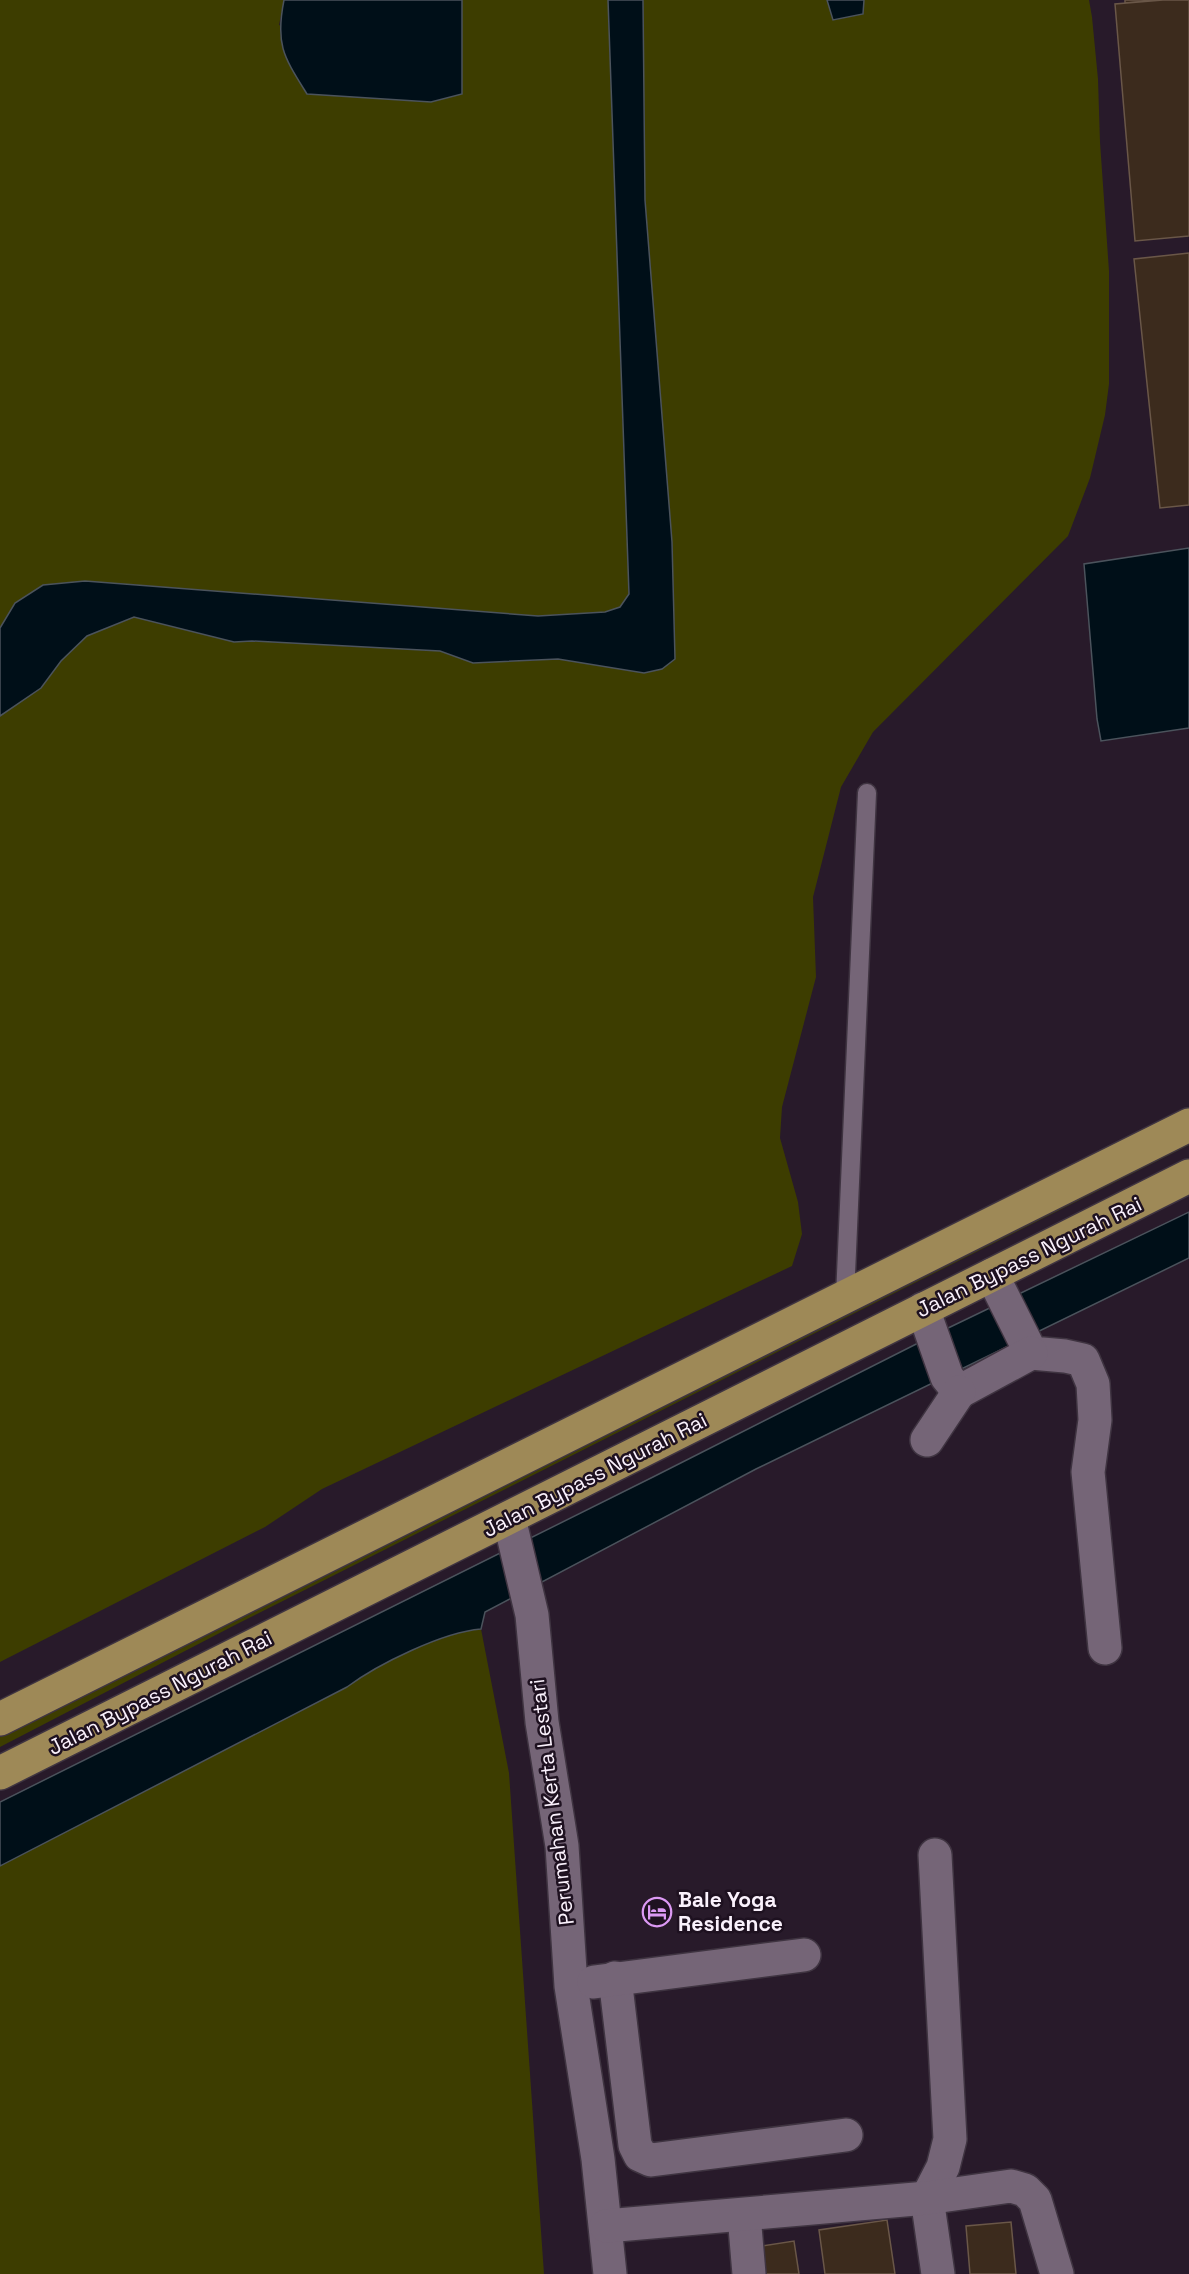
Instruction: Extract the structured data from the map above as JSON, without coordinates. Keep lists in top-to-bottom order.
{
  "streets": {
    "highway": ["Jalan Bypass Ngurah Rai"],
    "street": ["Perumahan Kerta Lestari"]
  },
  "crossings": [
    ["Jalan Bypass Ngurah Rai", "Perumahan Kerta Lestari"]
  ],
  "places": {
    "hotel": ["Bale Yoga Residence"]
  }
}
